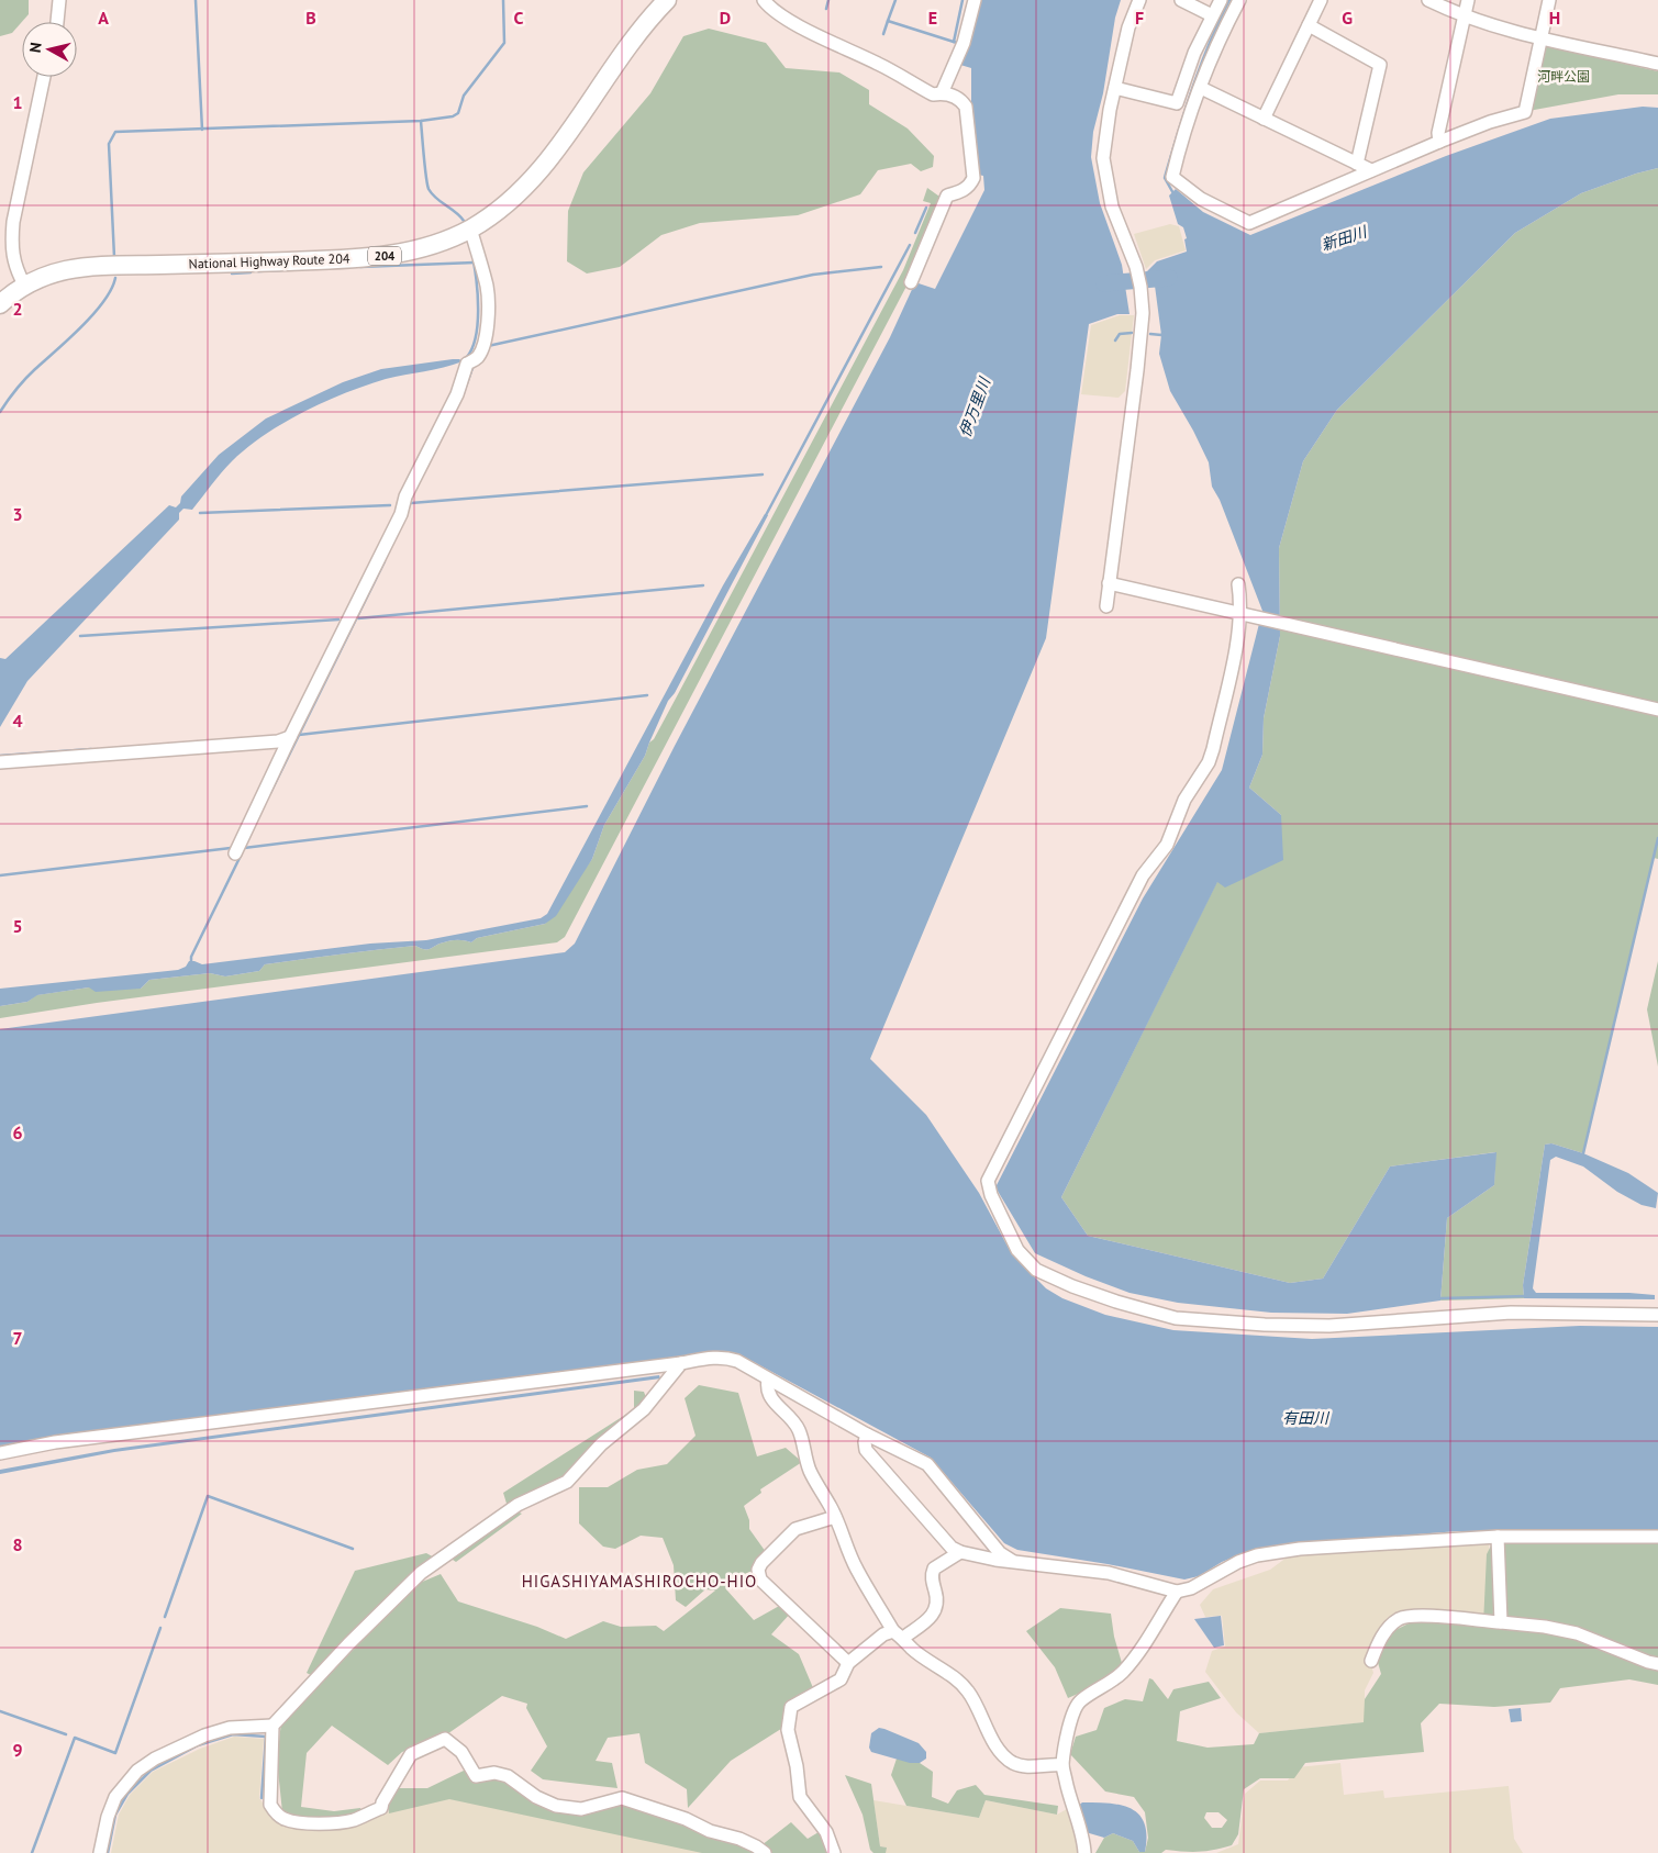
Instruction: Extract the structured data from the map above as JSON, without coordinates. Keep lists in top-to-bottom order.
{
  "streets": {
    "highway": ["204", "National Highway Route 204"]
  },
  "districts": ["HIGASHIYAMASHIROCHO-HIO"],
  "water": ["新田川", "伊万里川", "有田川"],
  "parks": ["河畔公園"],
  "north": "left",
  "grid": {
    "columns": [
      "A",
      "B",
      "C",
      "D",
      "E",
      "F",
      "G",
      "H"
    ],
    "rows": [
      "1",
      "2",
      "3",
      "4",
      "5",
      "6",
      "7",
      "8",
      "9"
    ]
  }
}
